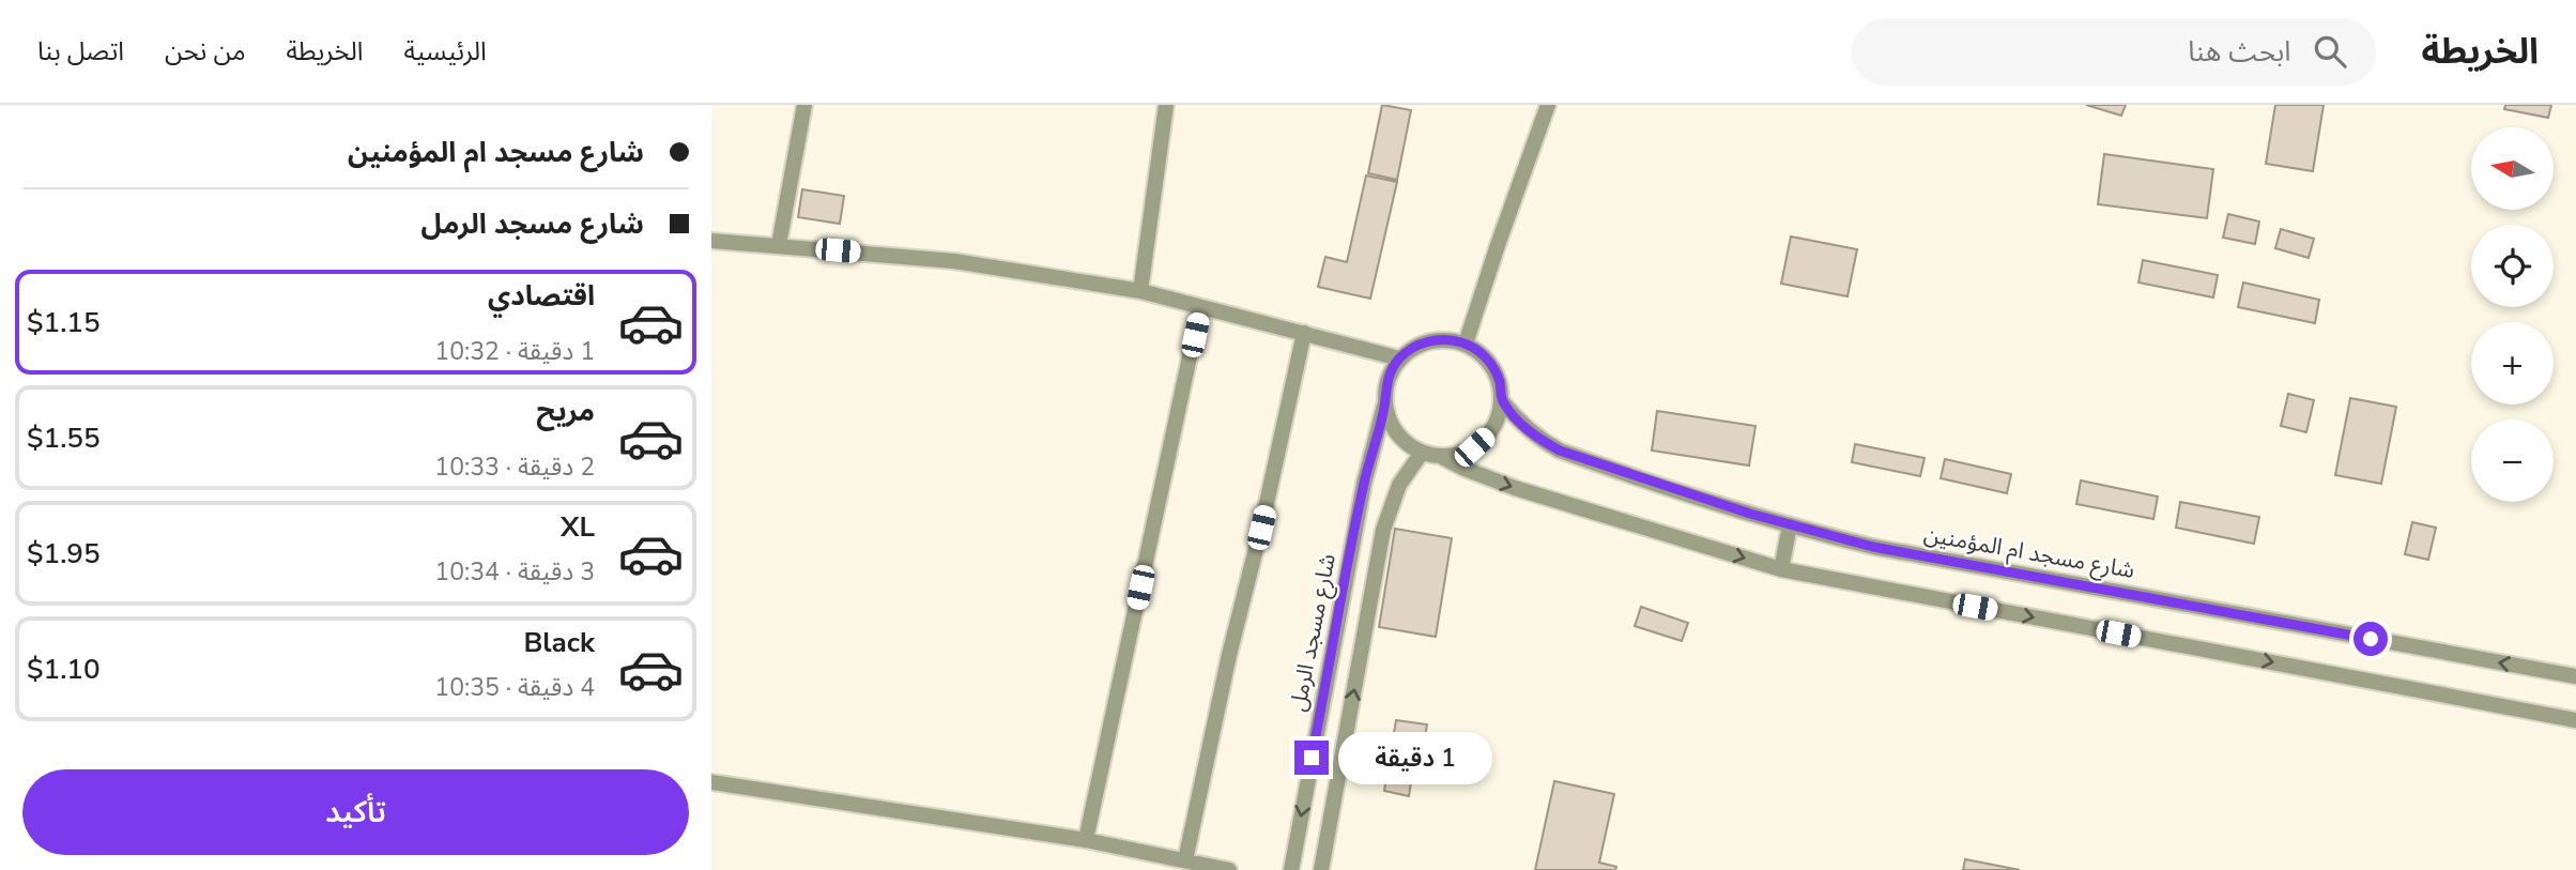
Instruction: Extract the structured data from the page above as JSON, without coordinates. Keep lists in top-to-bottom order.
{
  "streets": {
    "street": ["شارع مسجد ام المؤمنين", "شارع مسجد الرمل"]
  },
  "crossings": [
    ["شارع مسجد ام المؤمنين", "شارع مسجد الرمل"]
  ],
  "north": "left",
  "page": {
    "header": "الخريطة",
    "search": "ابحث هنا",
    "nav": [
      "الرئيسية",
      "الخريطة",
      "من نحن",
      "اتصل بنا"
    ],
    "banner": ["شارع مسجد ام المؤمنين", "شارع مسجد الرمل"],
    "map_buttons": ["+", "−"],
    "list": [
      {
        "name": "اقتصادي",
        "note": "1 دقيقة · 10:32",
        "value": "$1.15"
      },
      {
        "name": "مريح",
        "note": "2 دقيقة · 10:33",
        "value": "$1.55"
      },
      {
        "name": "XL",
        "note": "3 دقيقة · 10:34",
        "value": "$1.95"
      },
      {
        "name": "Black",
        "note": "4 دقيقة · 10:35",
        "value": "$1.10"
      }
    ],
    "bubble": "1 دقيقة",
    "buttons": "تأكيد"
  }
}
